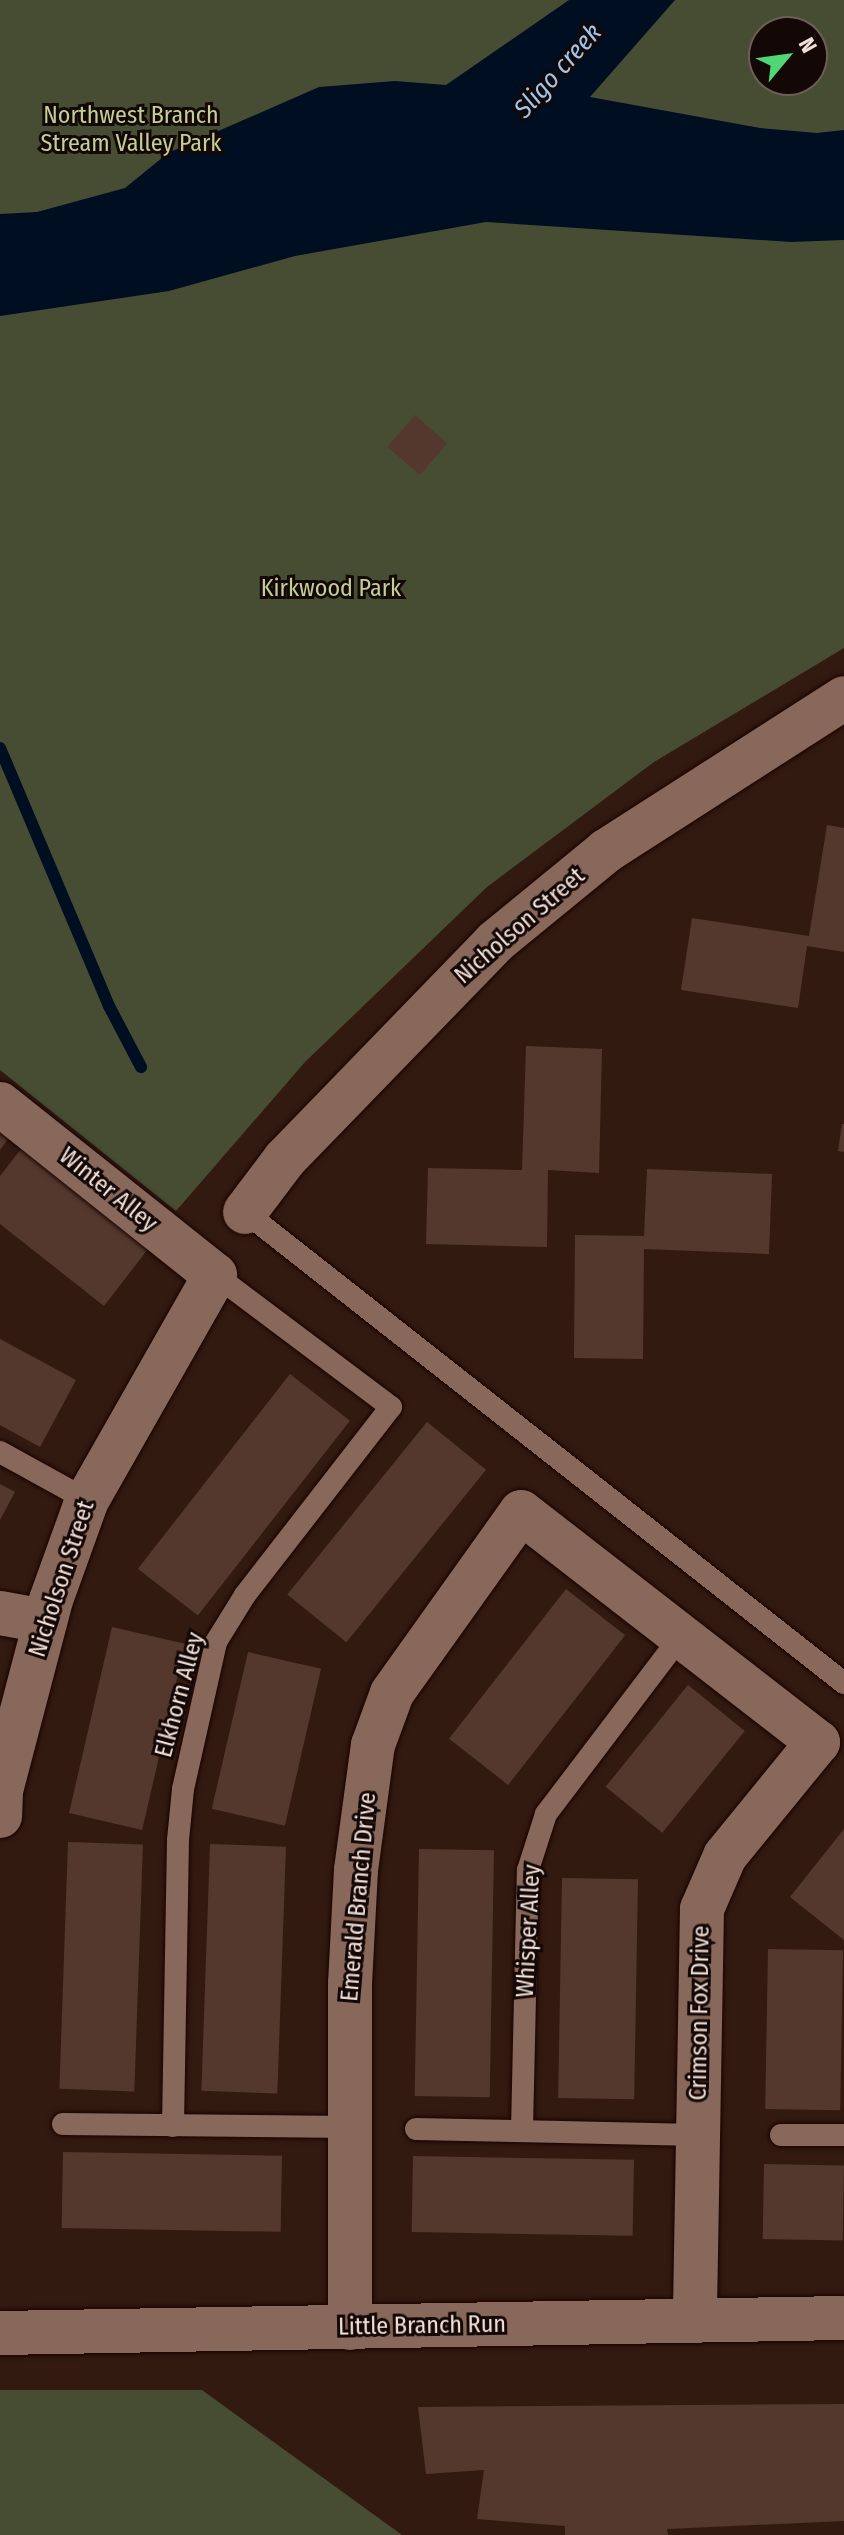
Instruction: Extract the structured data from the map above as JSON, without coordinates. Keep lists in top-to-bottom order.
{
  "streets": {
    "street": [
      "Nicholson Street",
      "Winter Alley",
      "Emerald Branch Drive",
      "Crimson Fox Drive",
      "Little Branch Run"
    ],
    "lane": ["Elkhorn Alley", "Whisper Alley"]
  },
  "crossings": [
    ["Nicholson Street", "Winter Alley"],
    ["Nicholson Street", "Elkhorn Alley"],
    ["Winter Alley", "Elkhorn Alley"],
    ["Emerald Branch Drive", "Whisper Alley"],
    ["Emerald Branch Drive", "Crimson Fox Drive"],
    ["Emerald Branch Drive", "Little Branch Run"],
    ["Whisper Alley", "Crimson Fox Drive"],
    ["Crimson Fox Drive", "Little Branch Run"]
  ],
  "water": ["Sligo creek"],
  "parks": ["Northwest Branch Stream Valley Park", "Kirkwood Park"],
  "north": "top right"
}
